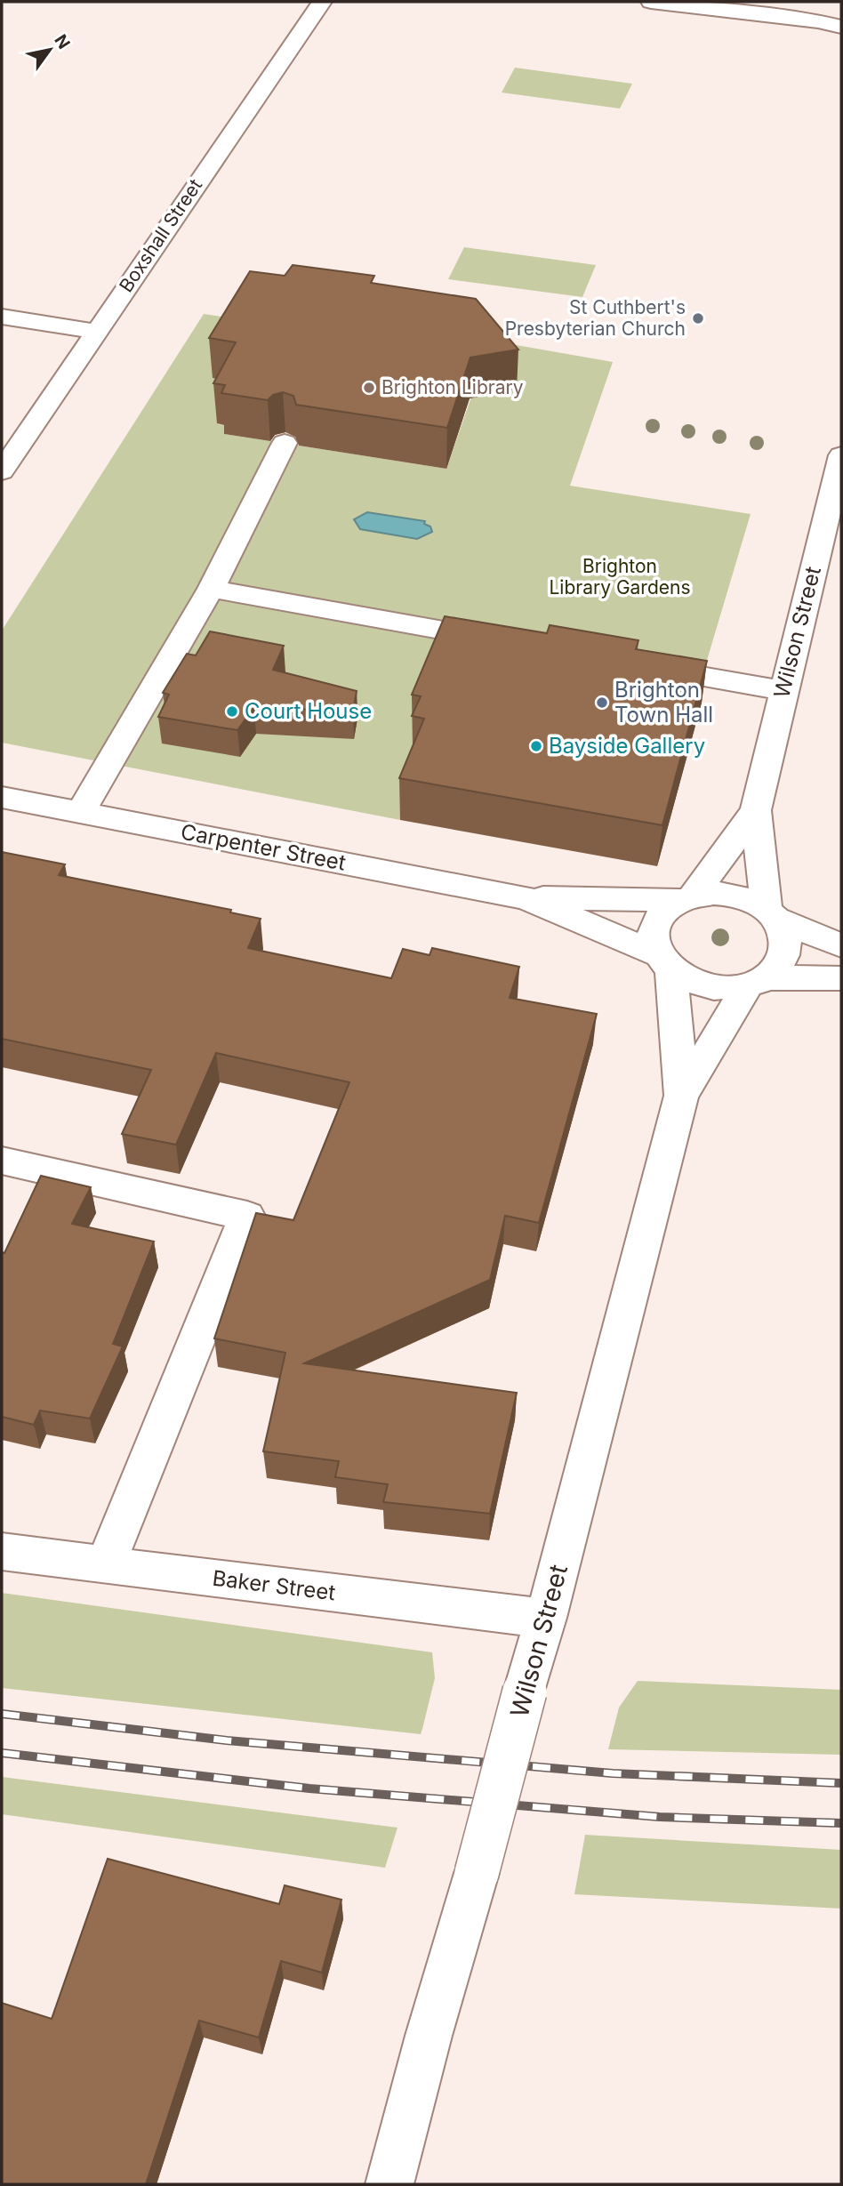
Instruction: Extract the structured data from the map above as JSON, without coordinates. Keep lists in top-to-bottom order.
{
  "streets": {
    "street": [
      "Boxshall Street",
      "Wilson Street",
      "Carpenter Street",
      "Baker Street"
    ]
  },
  "crossings": [
    ["Wilson Street", "Carpenter Street"],
    ["Wilson Street", "Baker Street"]
  ],
  "parks": ["Brighton Library Gardens"],
  "places": [
    "St Cuthbert's Presbyterian Church",
    "Brighton Library",
    "Brighton Town Hall",
    "Court House",
    "Bayside Gallery"
  ],
  "north": "top right"
}
